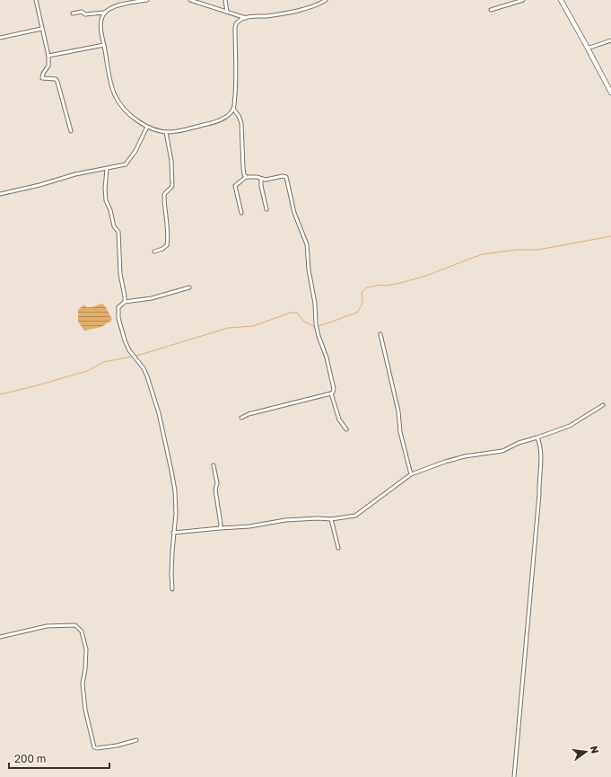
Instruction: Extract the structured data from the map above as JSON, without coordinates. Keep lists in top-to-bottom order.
{
  "scale_bar": "200 m",
  "north": "right"
}
